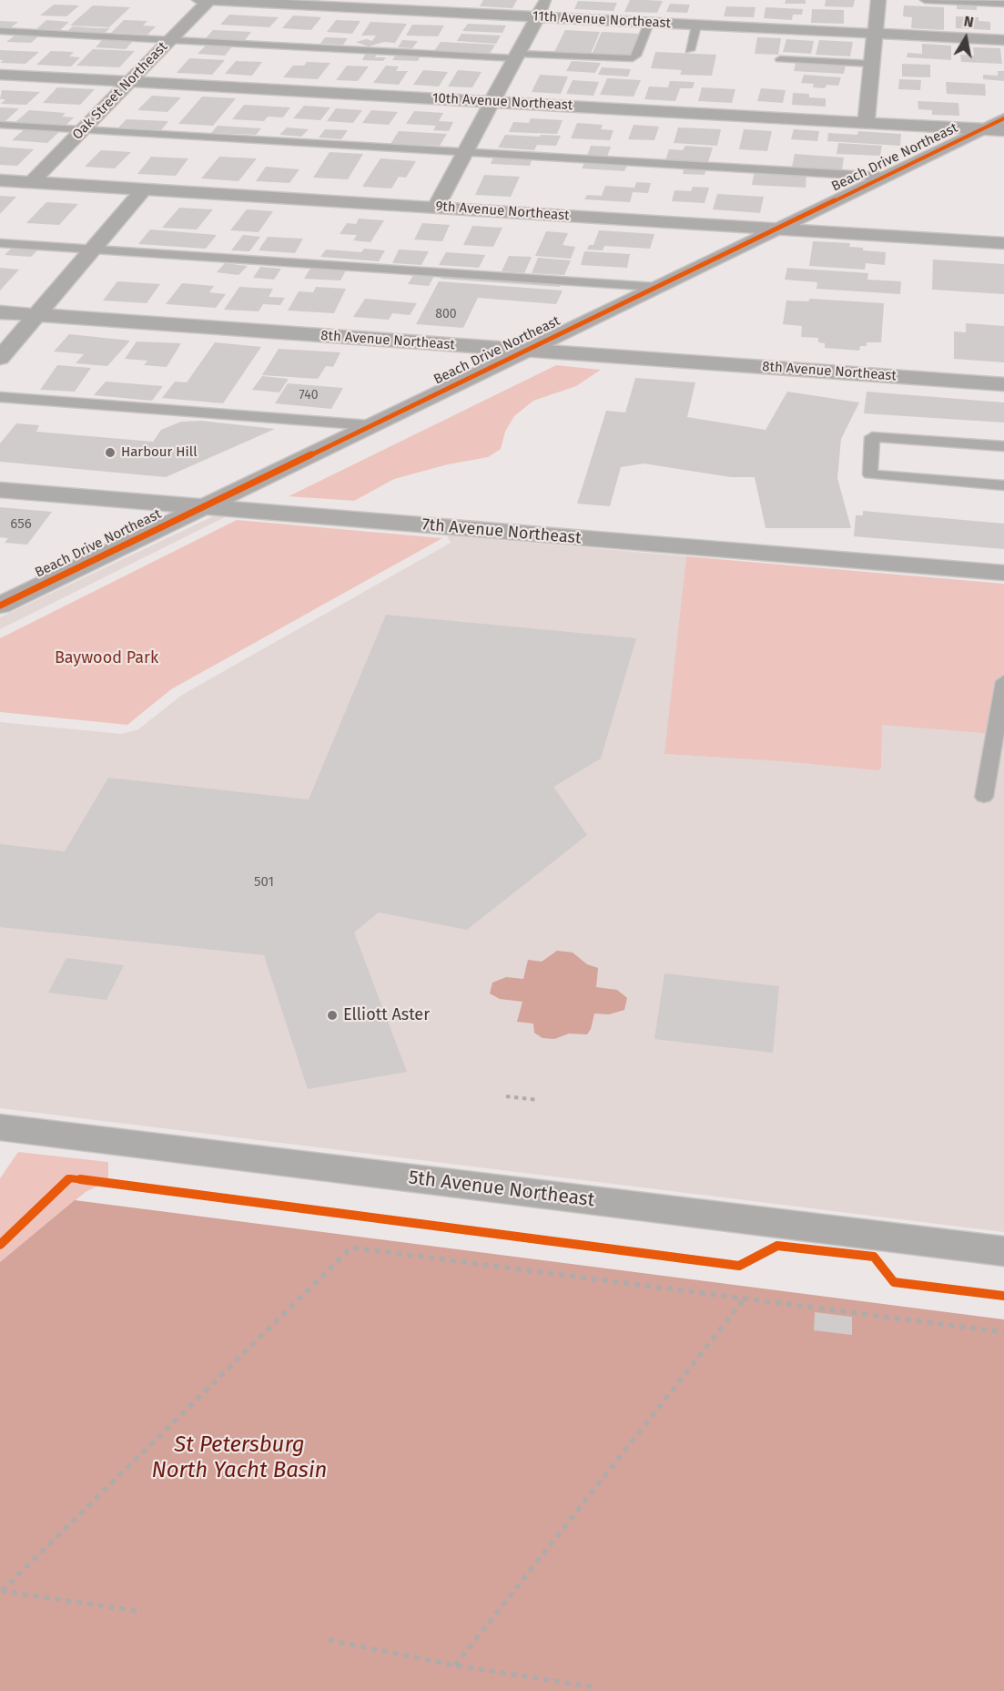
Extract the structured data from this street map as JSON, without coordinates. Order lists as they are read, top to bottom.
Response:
{
  "streets": {
    "street": [
      "11th Avenue Northeast",
      "Oak Street Northeast",
      "10th Avenue Northeast",
      "Beach Drive Northeast",
      "9th Avenue Northeast",
      "8th Avenue Northeast",
      "7th Avenue Northeast",
      "5th Avenue Northeast"
    ]
  },
  "crossings": [
    ["11th Avenue Northeast", "Oak Street Northeast"],
    ["Oak Street Northeast", "10th Avenue Northeast"],
    ["Oak Street Northeast", "9th Avenue Northeast"],
    ["10th Avenue Northeast", "Beach Drive Northeast"],
    ["Beach Drive Northeast", "9th Avenue Northeast"],
    ["Beach Drive Northeast", "8th Avenue Northeast"],
    ["Beach Drive Northeast", "7th Avenue Northeast"]
  ],
  "water": ["St Petersburg North Yacht Basin"],
  "parks": ["Baywood Park"],
  "places": ["Harbour Hill", "Elliott Aster"],
  "house_numbers": [
    "800",
    "740",
    "656",
    "501"
  ],
  "north": "top"
}
